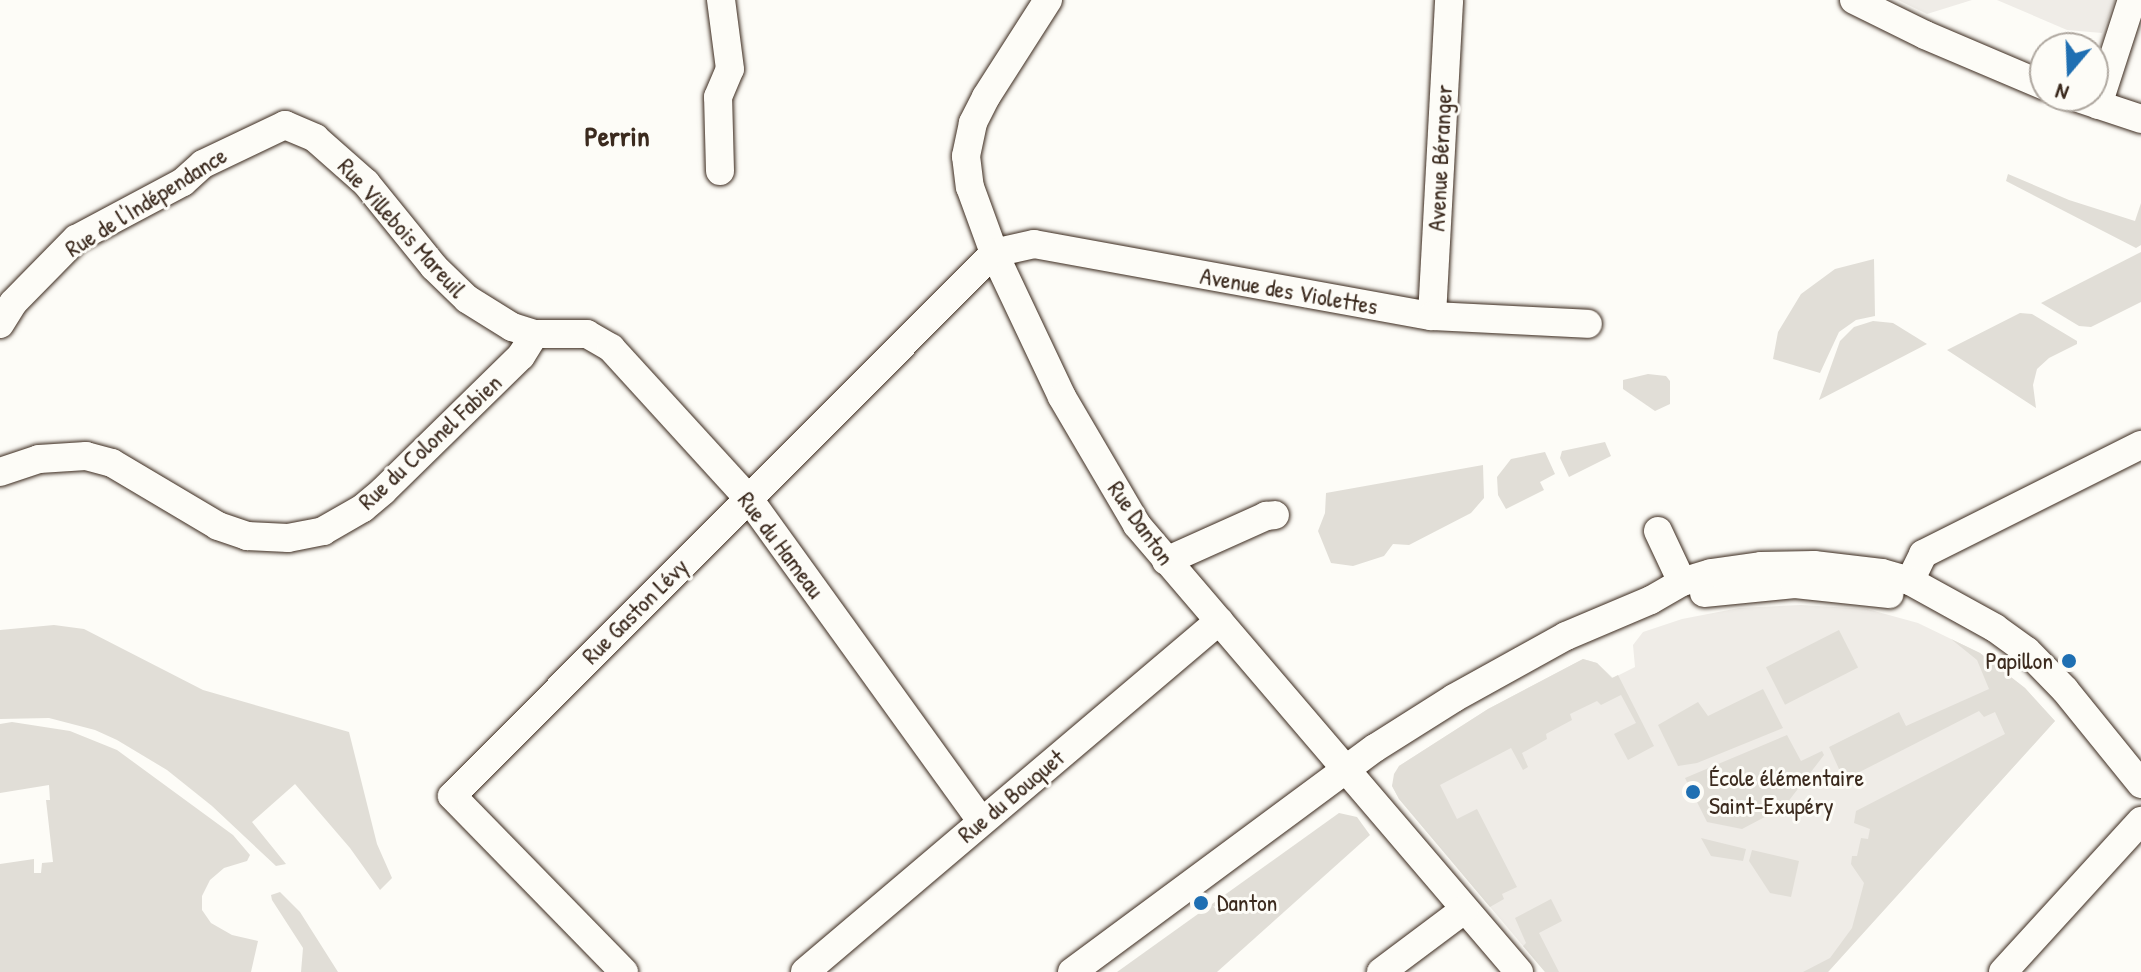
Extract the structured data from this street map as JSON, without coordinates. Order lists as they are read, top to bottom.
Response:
{
  "streets": {
    "street": [
      "Avenue Béranger",
      "Rue de l'Indépendance",
      "Rue Villebois Mareuil",
      "Avenue des Violettes",
      "Rue du Colonel Fabien",
      "Rue Danton",
      "Rue du Hameau",
      "Rue Gaston Lévy",
      "Rue du Bouquet"
    ]
  },
  "crossings": [
    ["Avenue Béranger", "Avenue des Violettes"],
    ["Rue de l'Indépendance", "Rue Villebois Mareuil"],
    ["Rue Villebois Mareuil", "Rue du Colonel Fabien"],
    ["Rue Villebois Mareuil", "Rue du Hameau"],
    ["Avenue des Violettes", "Rue Danton"],
    ["Avenue des Violettes", "Rue Gaston Lévy"],
    ["Rue du Colonel Fabien", "Rue du Hameau"],
    ["Rue Danton", "Rue Gaston Lévy"],
    ["Rue Danton", "Rue du Bouquet"],
    ["Rue du Hameau", "Rue Gaston Lévy"],
    ["Rue du Hameau", "Rue du Bouquet"]
  ],
  "districts": ["Perrin"],
  "places": ["Papillon", "École élémentaire Saint-Exupéry", "Danton"],
  "north": "bottom"
}
